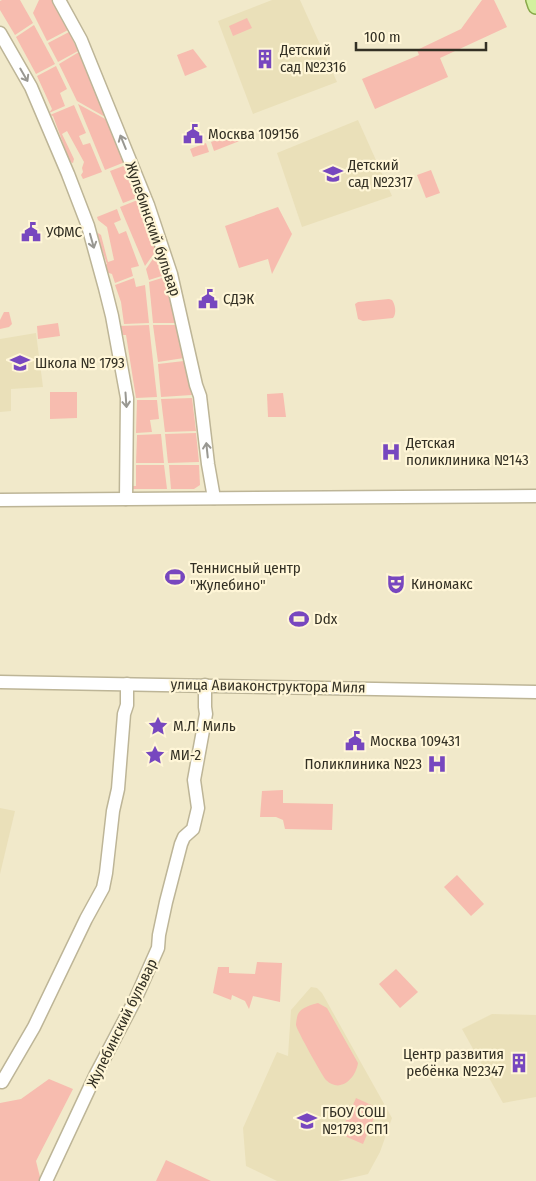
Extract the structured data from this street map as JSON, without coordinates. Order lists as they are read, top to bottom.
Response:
{
  "streets": {
    "street": ["Жулебинский бульвар", "улица Авиаконструктора Миля"]
  },
  "crossings": [
    ["Жулебинский бульвар", "улица Авиаконструктора Миля"]
  ],
  "places": {
    "building": ["Детский сад №2316", "Центр развития ребёнка №2347"],
    "public building": [
      "Москва 109156",
      "УФМС",
      "СДЭК",
      "Москва 109431"
    ],
    "school or university": ["Детский сад №2317", "Школа № 1793", "ГБОУ СОШ №1793 СП1"],
    "hospital": ["Детская поликлиника №143", "Поликлиника №23"],
    "sports": ["Теннисный центр \"Жулебино\"", "Ddx"],
    "theatre": ["Киномакс"],
    "place": ["М.Л. Миль", "МИ-2"]
  },
  "scale_bar": "100 m"
}
